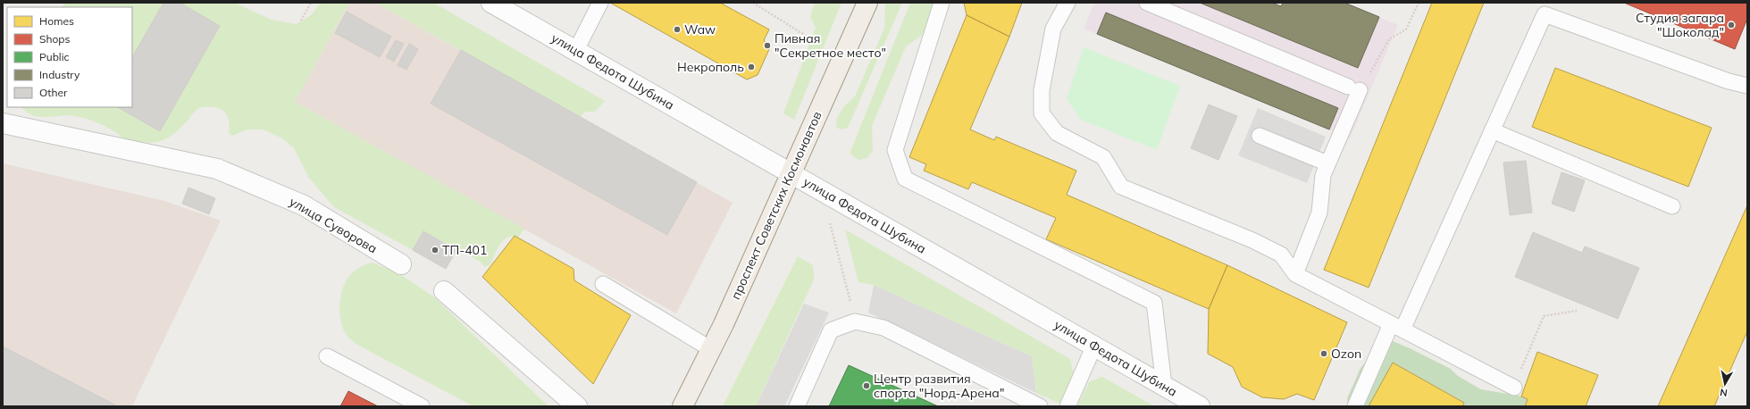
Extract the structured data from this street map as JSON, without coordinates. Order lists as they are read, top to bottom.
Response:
{
  "streets": {
    "main road": ["проспект Советских Космонавтов"],
    "street": ["улица Федота Шубина", "улица Суворова"]
  },
  "crossings": [
    ["улица Федота Шубина", "проспект Советских Космонавтов"]
  ],
  "places": [
    "Студия загара \"Шоколад\"",
    "Waw",
    "Пивная \"Секретное место\"",
    "Некрополь",
    "ТП-401",
    "Ozon",
    "Центр развития спорта \"Норд-Арена\""
  ],
  "legend": [
    "Homes",
    "Shops",
    "Public",
    "Industry",
    "Other"
  ],
  "north": "bottom"
}
